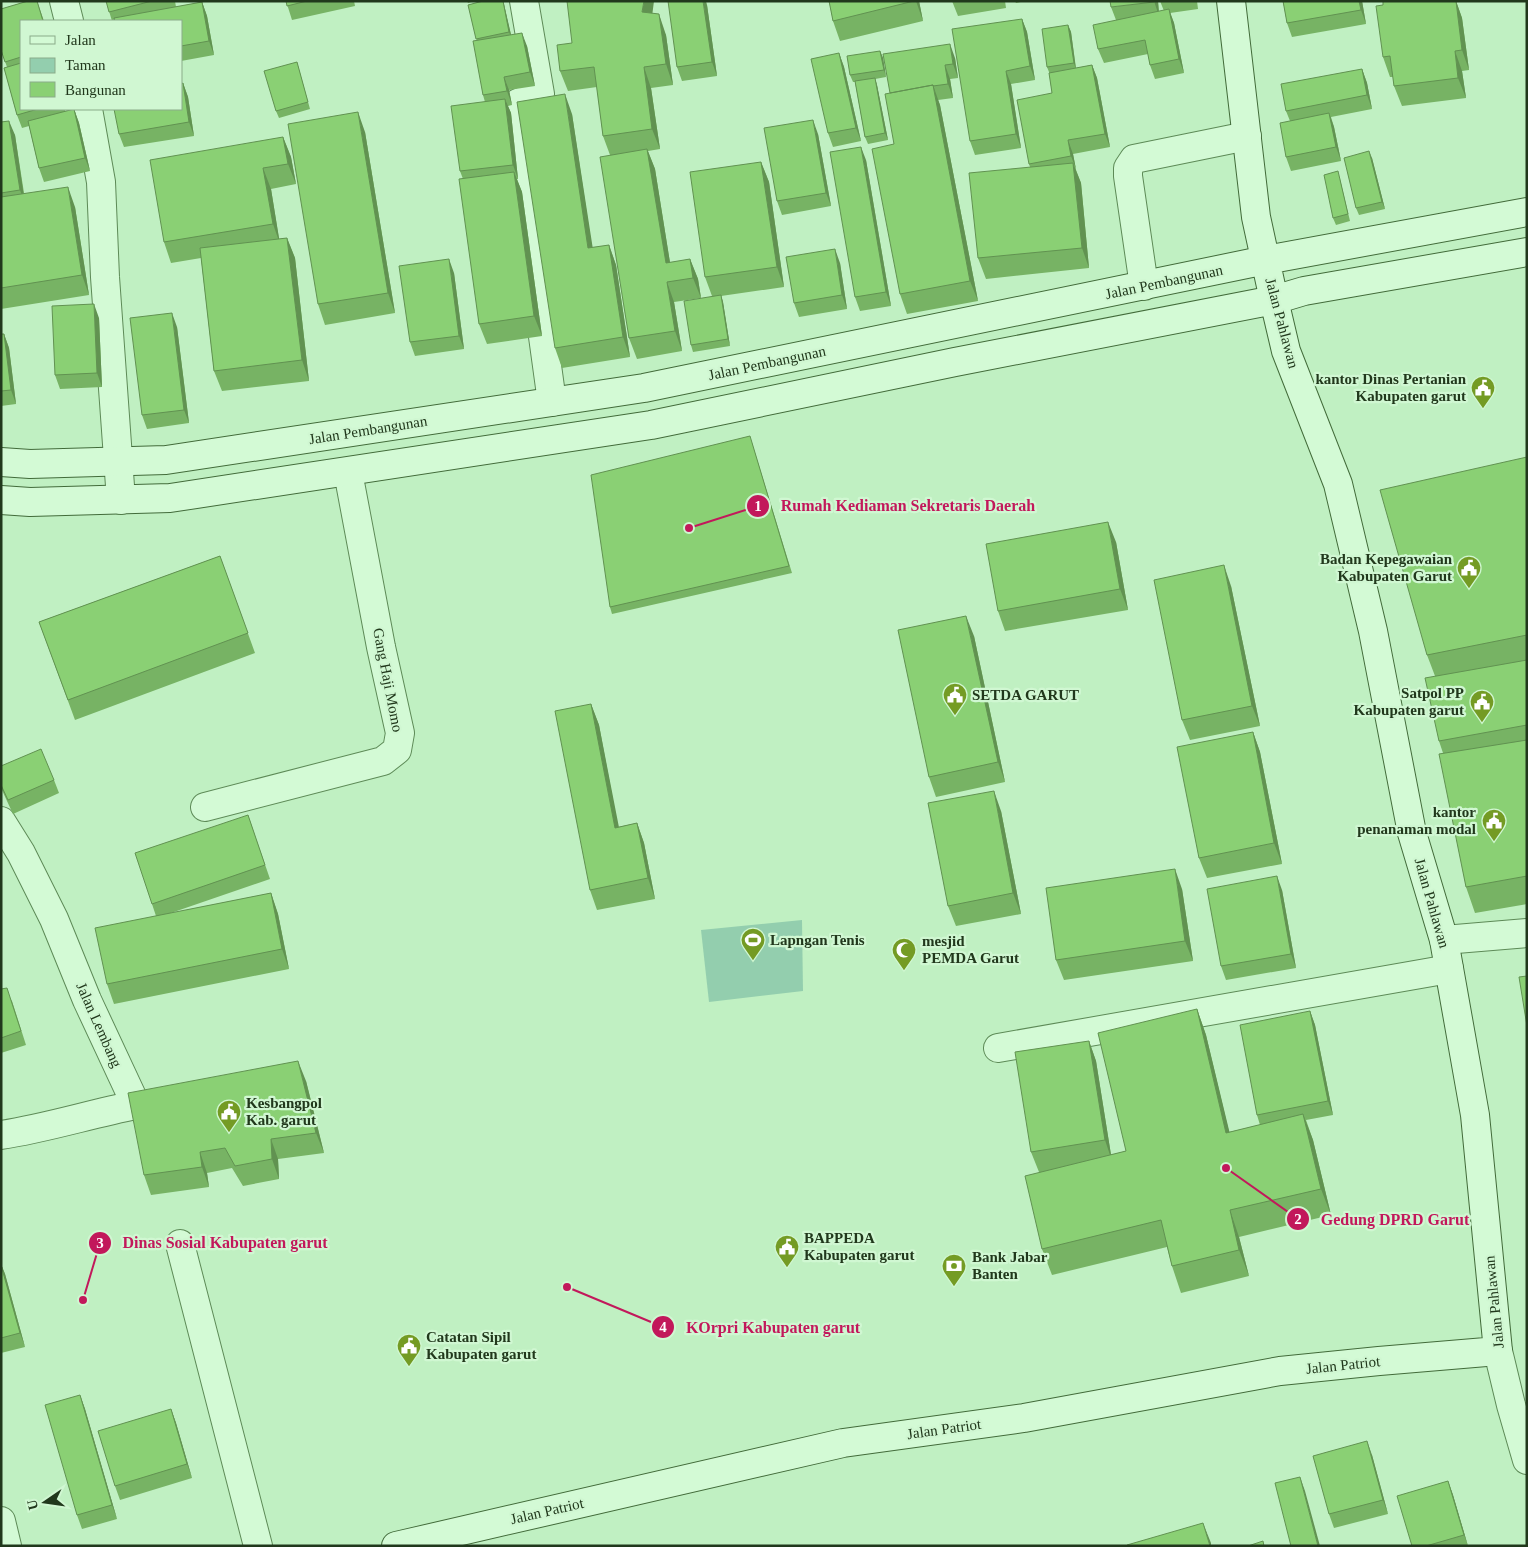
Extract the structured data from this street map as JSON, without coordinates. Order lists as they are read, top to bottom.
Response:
{
  "streets": {
    "main road": [
      "Jalan Pembangunan",
      "Jalan Pahlawan",
      "Gang Haji Momo",
      "Jalan Lembang",
      "Jalan Patriot"
    ]
  },
  "crossings": [
    ["Jalan Pembangunan", "Jalan Pahlawan"],
    ["Jalan Pahlawan", "Jalan Patriot"]
  ],
  "places": {
    "public building": [
      "kantor Dinas Pertanian Kabupaten garut",
      "Badan Kepegawaian Kabupaten Garut",
      "SETDA GARUT",
      "Satpol PP Kabupaten garut",
      "kantor penanaman modal",
      "Kesbangpol Kab. garut",
      "BAPPEDA Kabupaten garut",
      "Catatan Sipil Kabupaten garut"
    ],
    "other": [
      "Rumah Kediaman Sekretaris Daerah",
      "Gedung DPRD Garut",
      "KOrpri Kabupaten garut",
      "Dinas Sosial Kabupaten garut"
    ],
    "sports": ["Lapngan Tenis"],
    "mosque": ["mesjid PEMDA Garut"],
    "bank": ["Bank Jabar Banten"]
  },
  "legend": ["Jalan", "Taman", "Bangunan"],
  "north": "left"
}
